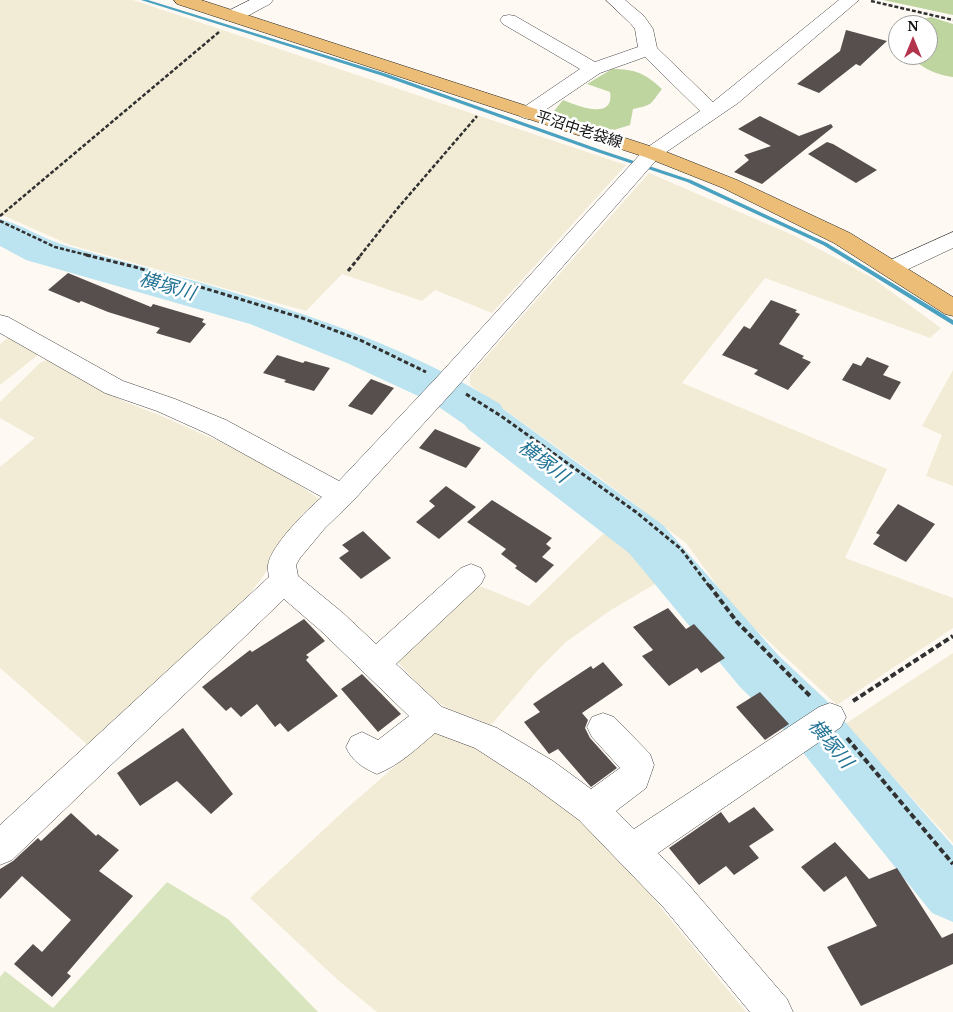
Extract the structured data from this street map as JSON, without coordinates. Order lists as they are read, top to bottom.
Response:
{
  "streets": {
    "main road": ["平沼中老袋線"]
  },
  "water": ["横塚川"],
  "north": "top"
}
